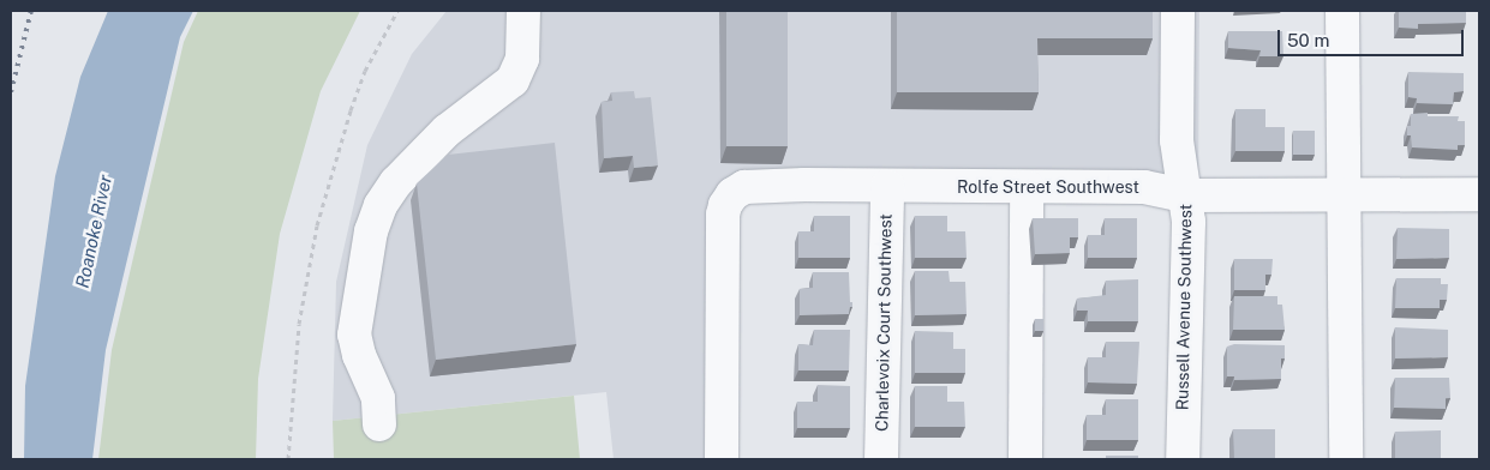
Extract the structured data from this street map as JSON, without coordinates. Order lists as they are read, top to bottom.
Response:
{
  "streets": {
    "street": ["Rolfe Street Southwest", "Russell Avenue Southwest", "Charlevoix Court Southwest"]
  },
  "crossings": [
    ["Rolfe Street Southwest", "Russell Avenue Southwest"],
    ["Rolfe Street Southwest", "Charlevoix Court Southwest"]
  ],
  "water": ["Roanoke River"],
  "scale_bar": "50 m"
}
